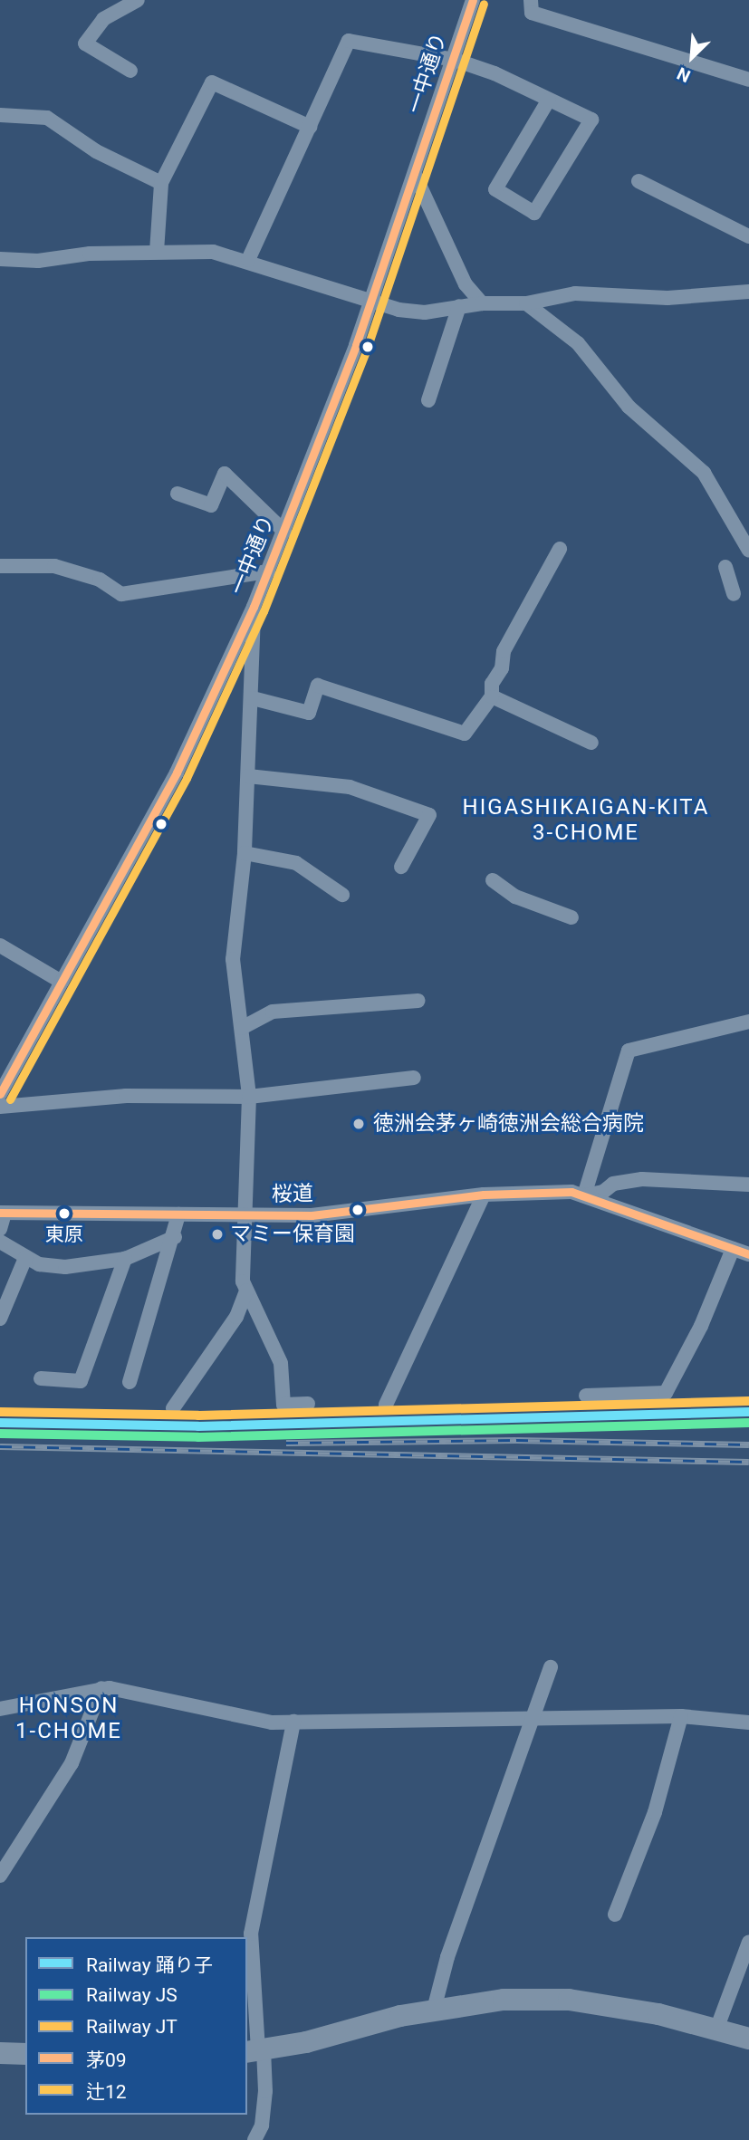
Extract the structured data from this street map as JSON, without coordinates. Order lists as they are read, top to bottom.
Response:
{
  "streets": {
    "street": ["一中通り", "桜道"]
  },
  "districts": ["HIGASHIKAIGAN-KITA 3-CHOME", "HONSON 1-CHOME"],
  "places": ["徳洲会茅ヶ崎徳洲会総合病院", "東原", "マミー保育園"],
  "lines": [
    "transit line 茅09",
    "transit line 辻12",
    "rail line JT",
    "rail line 踊り子",
    "rail line JS"
  ],
  "legend": [
    "Railway 踊り子",
    "Railway JS",
    "Railway JT",
    "茅09",
    "辻12"
  ],
  "north": "bottom left"
}
